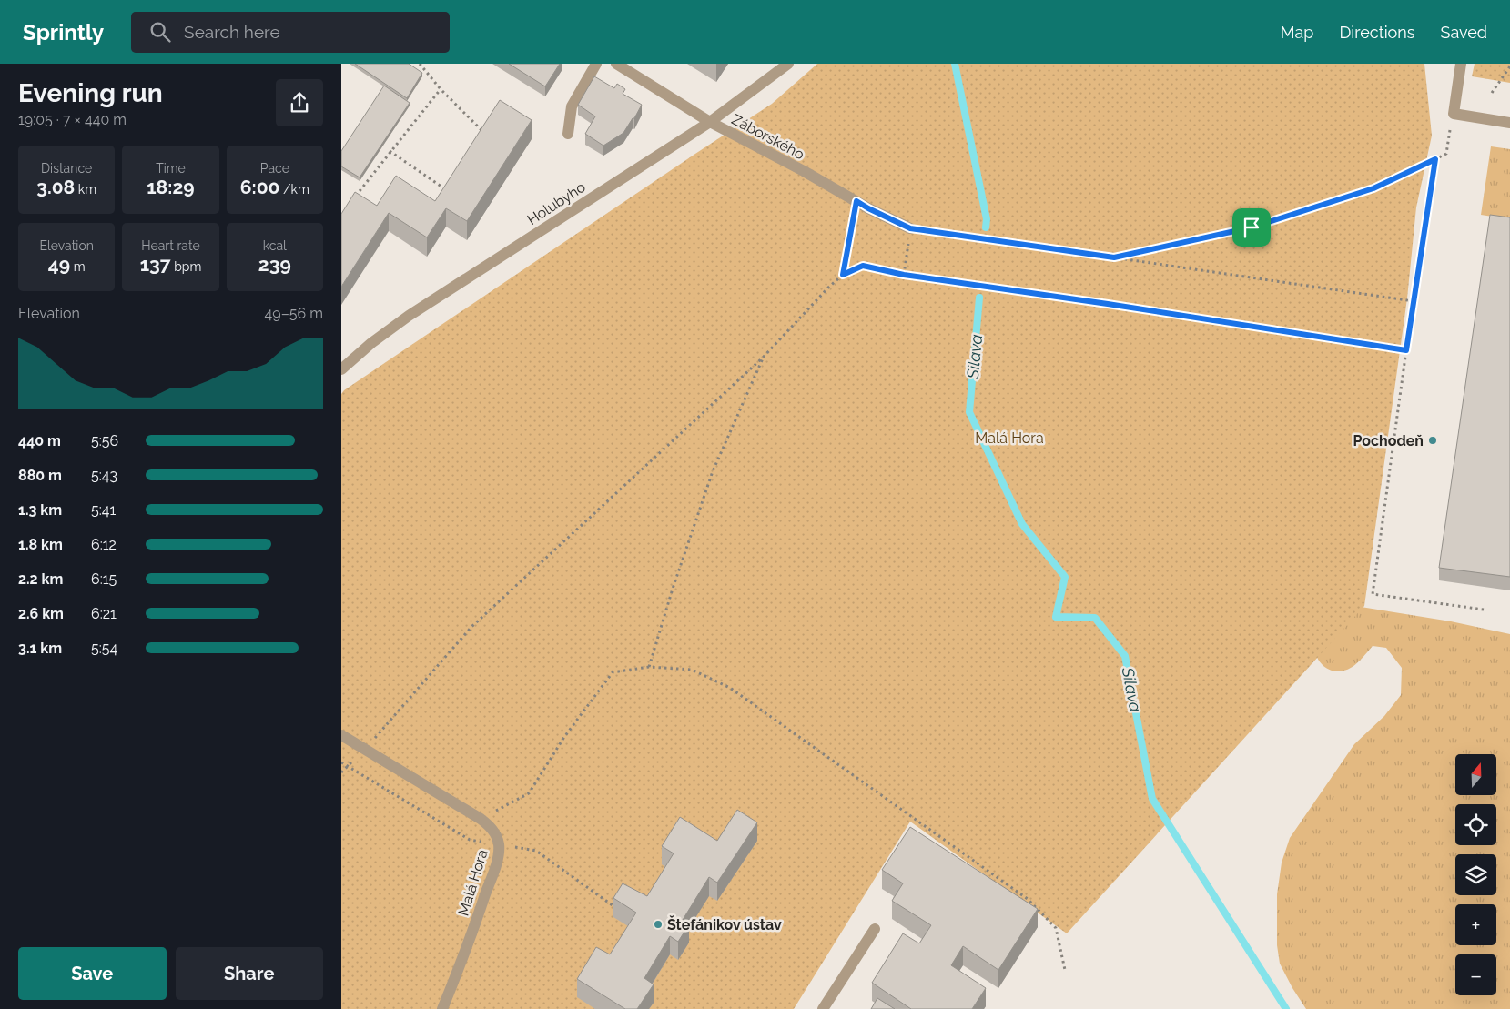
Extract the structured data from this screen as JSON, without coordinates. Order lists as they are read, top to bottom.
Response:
{
  "streets": {
    "street": ["Záborského", "Holubyho", "Malá Hora"]
  },
  "crossings": [
    ["Záborského", "Holubyho"]
  ],
  "water": ["Silava"],
  "parks": ["Malá Hora"],
  "places": ["Pochodeň", "Štefánikov ústav"],
  "north": "top",
  "page": {
    "header": "Sprintly",
    "search": "Search here",
    "nav": ["Map", "Directions", "Saved"],
    "heading": ["Evening run", "19:05 · 7 × 440 m"],
    "stats": [
      ["Distance", "3.08 km"],
      ["Time", "18:29"],
      ["Pace", "6:00 /km"],
      ["Elevation", "49 m"],
      ["Heart rate", "137 bpm"],
      ["kcal", "239"]
    ],
    "chart": ["Elevation", "49–56 m"],
    "list": [
      {
        "name": "440 m",
        "note": "5:56"
      },
      {
        "name": "880 m",
        "note": "5:43"
      },
      {
        "name": "1.3 km",
        "note": "5:41"
      },
      {
        "name": "1.8 km",
        "note": "6:12"
      },
      {
        "name": "2.2 km",
        "note": "6:15"
      },
      {
        "name": "2.6 km",
        "note": "6:21"
      },
      {
        "name": "3.1 km",
        "note": "5:54"
      }
    ],
    "map_buttons": ["+", "−"],
    "buttons": ["Save", "Share"]
  }
}
